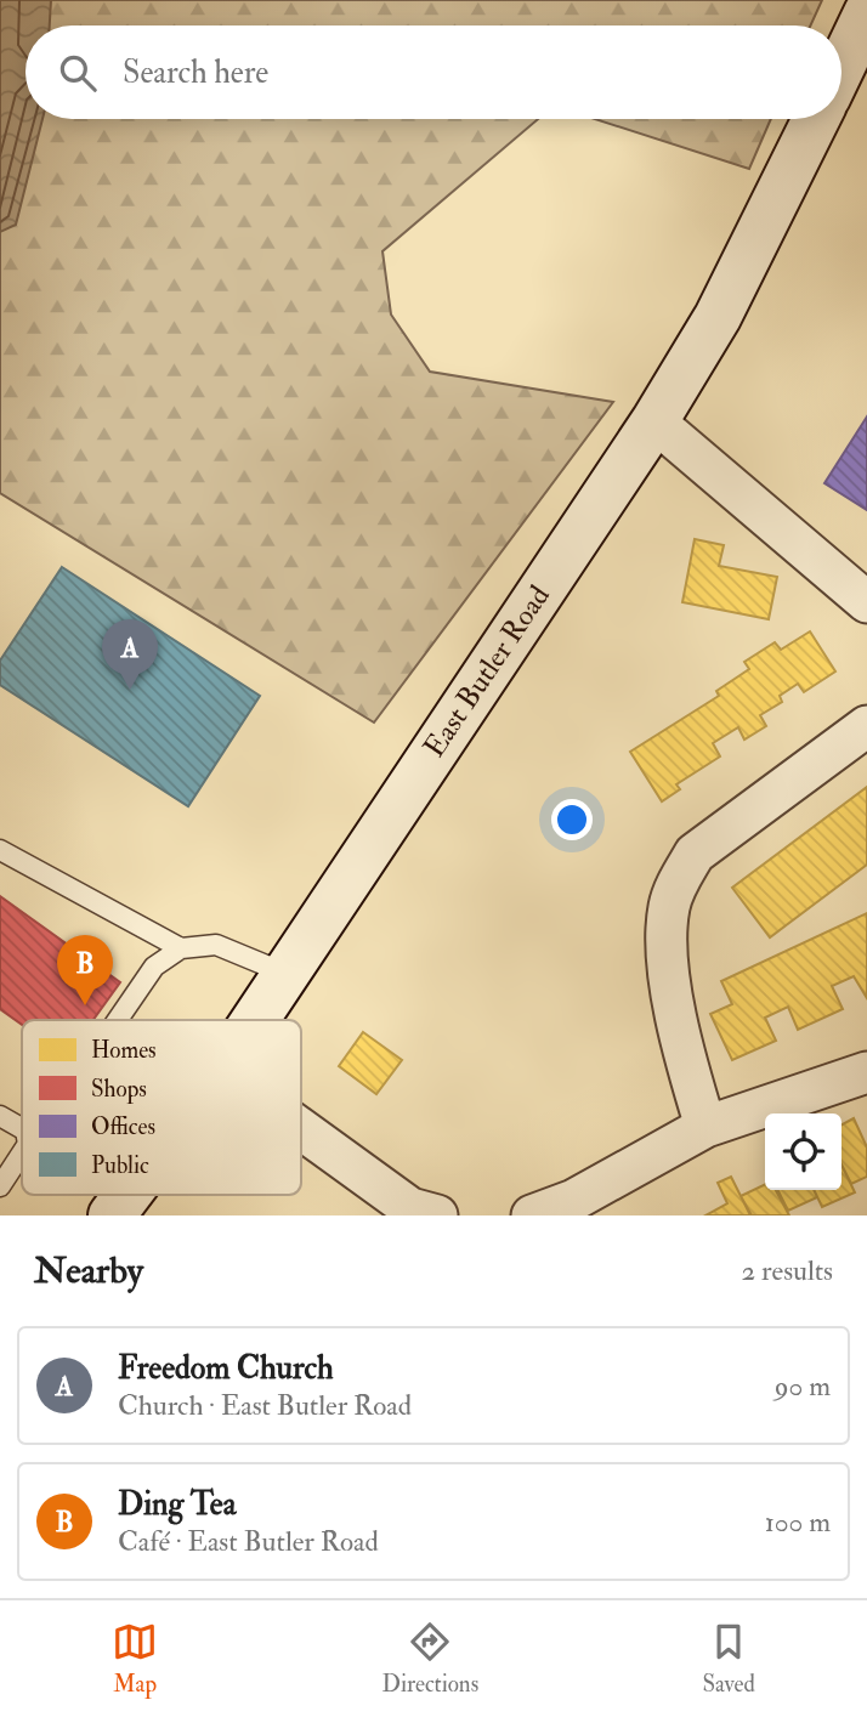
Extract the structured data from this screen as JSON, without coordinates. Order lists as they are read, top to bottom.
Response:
{
  "streets": {
    "main road": ["East Butler Road"]
  },
  "legend": [
    "Homes",
    "Shops",
    "Offices",
    "Public"
  ],
  "page": {
    "search": "Search here",
    "pins": ["A", "B"],
    "heading": ["Nearby", "2 results"],
    "list": [
      {
        "mark": "A",
        "name": "Freedom Church",
        "note": "Church · East Butler Road",
        "value": "90 m"
      },
      {
        "mark": "B",
        "name": "Ding Tea",
        "note": "Café · East Butler Road",
        "value": "100 m"
      }
    ],
    "nav": ["Map", "Directions", "Saved"]
  }
}
